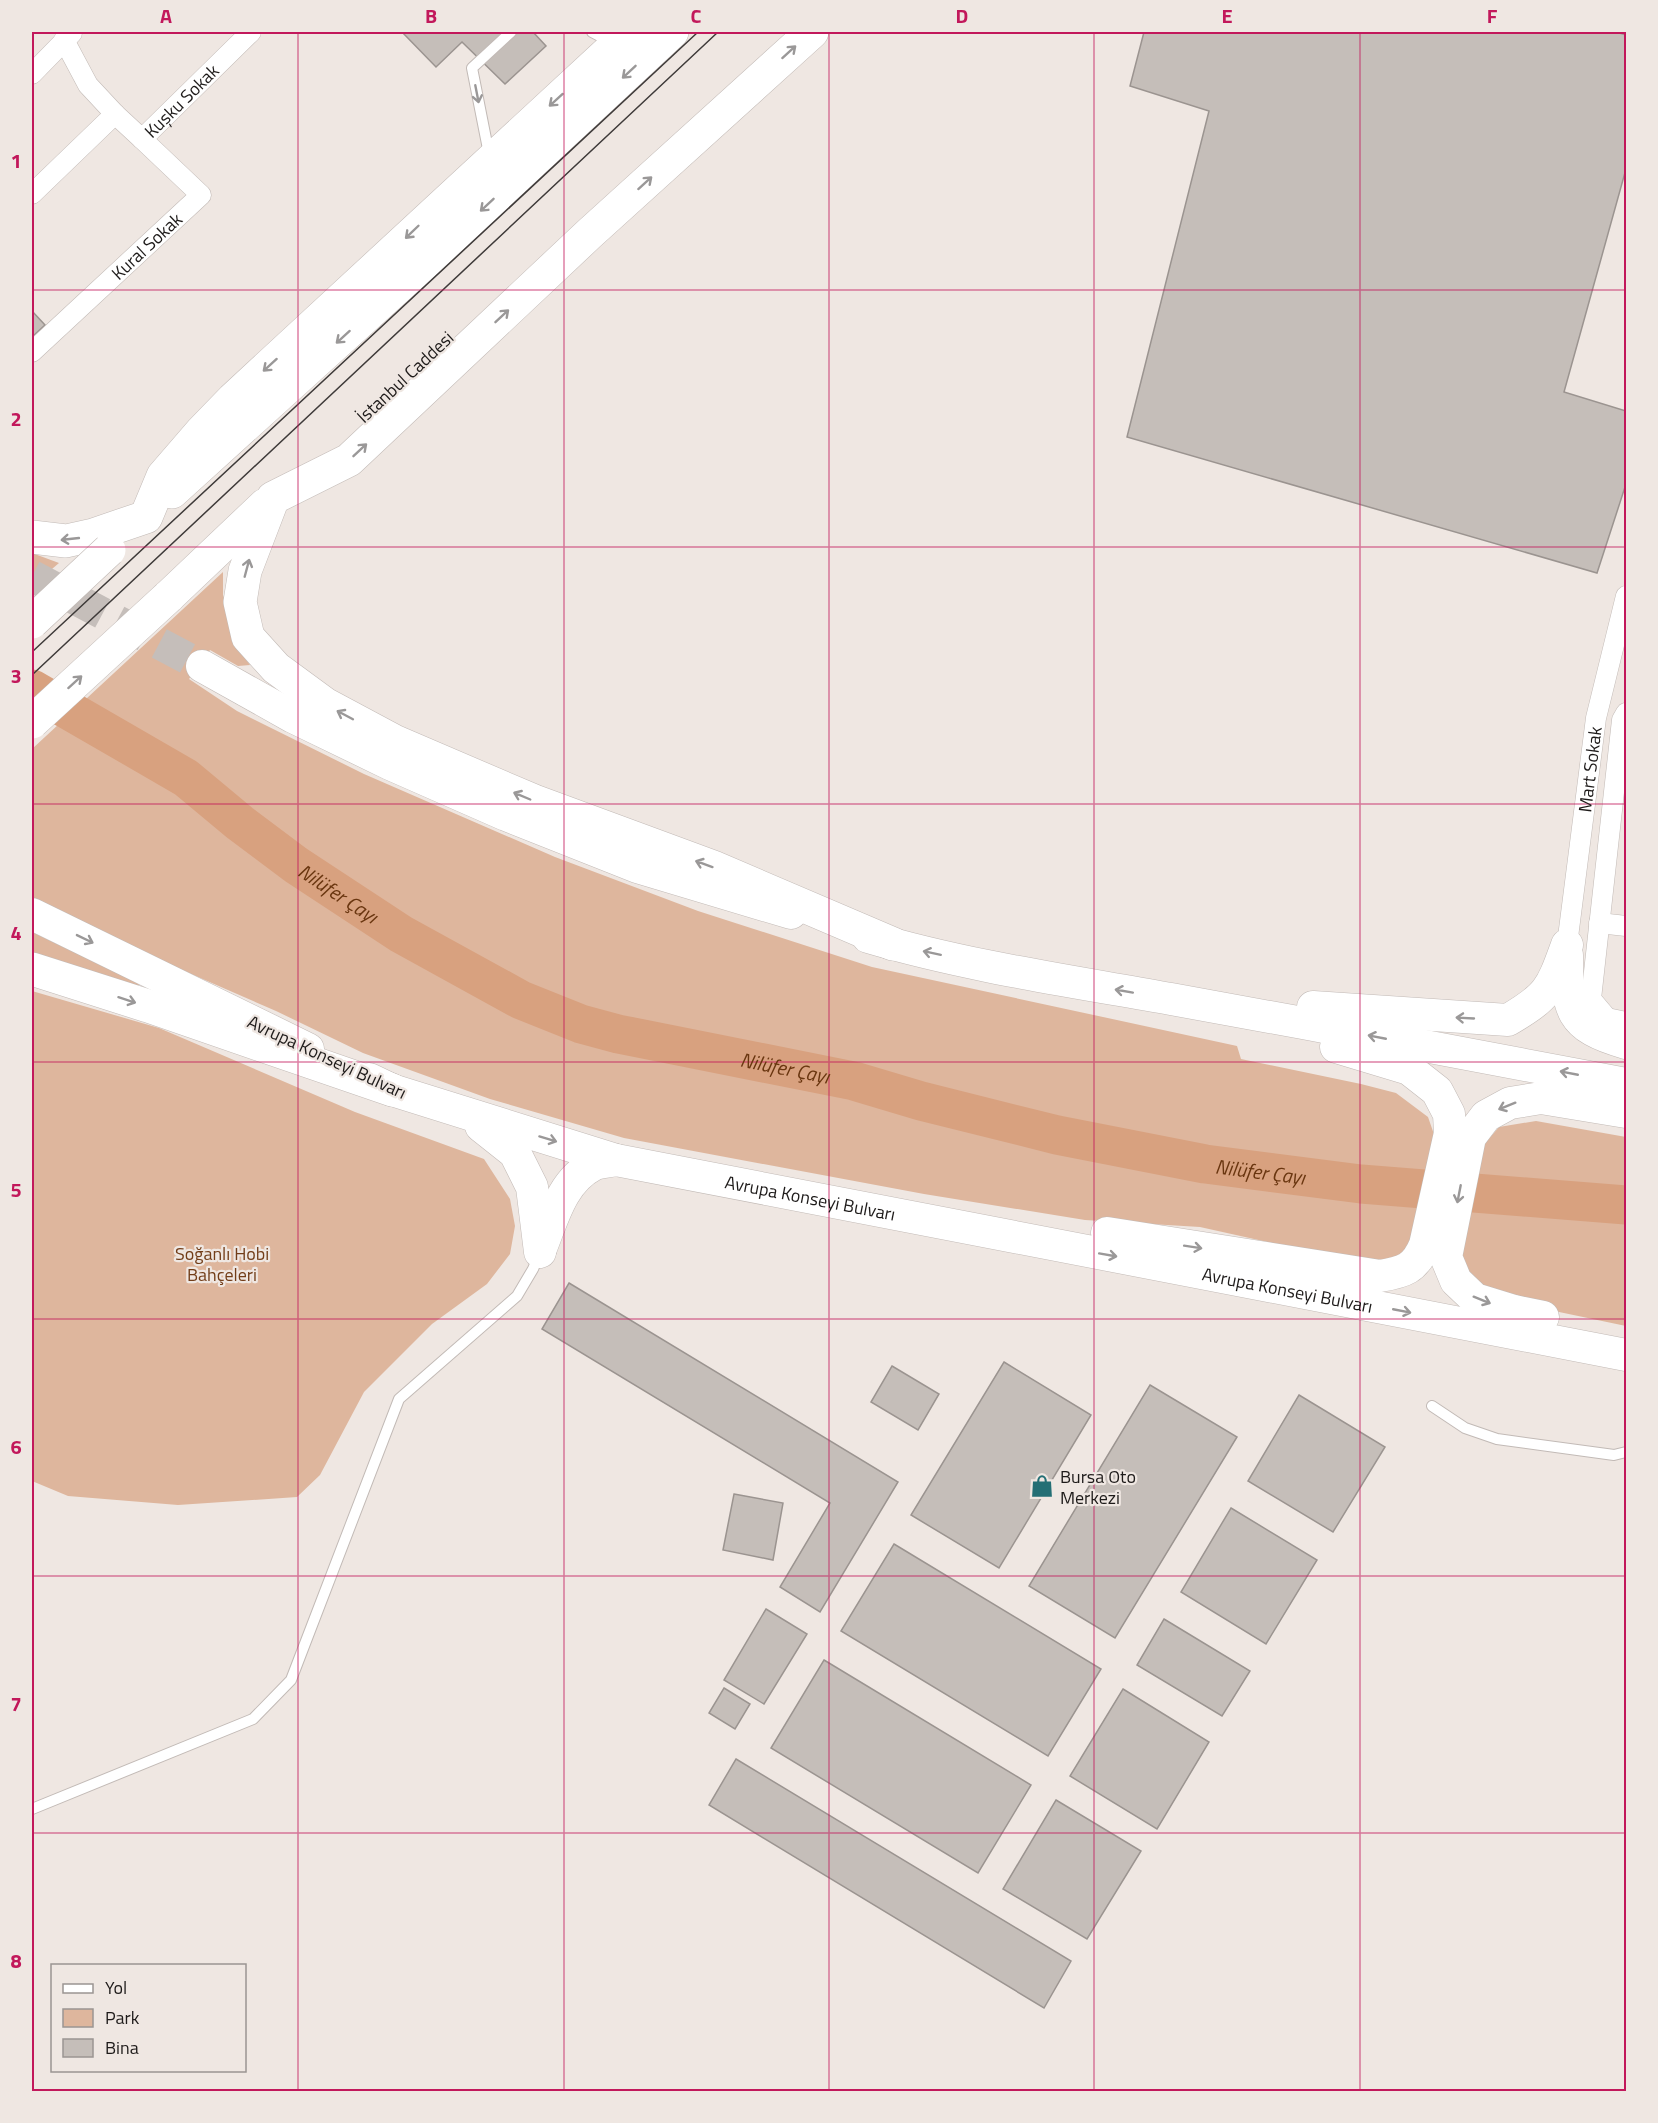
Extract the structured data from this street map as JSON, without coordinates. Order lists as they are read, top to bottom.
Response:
{
  "streets": {
    "highway": ["İstanbul Caddesi"],
    "main road": ["Avrupa Konseyi Bulvarı"],
    "street": ["Kuşku Sokak", "Kural Sokak", "Mart Sokak"]
  },
  "crossings": [
    ["Kuşku Sokak", "Kural Sokak"]
  ],
  "water": ["Nilüfer Çayı"],
  "parks": ["Soğanlı Hobi Bahçeleri"],
  "places": {
    "shop": ["Bursa Oto Merkezi"]
  },
  "legend": ["Yol", "Park", "Bina"],
  "grid": {
    "columns": [
      "A",
      "B",
      "C",
      "D",
      "E",
      "F"
    ],
    "rows": [
      "1",
      "2",
      "3",
      "4",
      "5",
      "6",
      "7",
      "8"
    ]
  }
}
